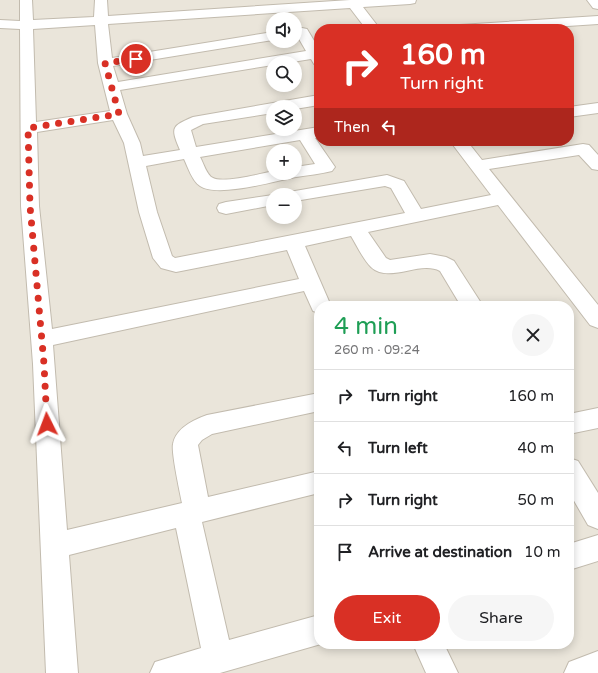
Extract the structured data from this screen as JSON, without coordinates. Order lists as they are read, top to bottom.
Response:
{
  "page": {
    "map_buttons": ["+", "−"],
    "turn": ["160 m", "Turn right"],
    "then": "Then",
    "heading": ["4 min", "260 m · 09:24"],
    "list": [
      {
        "name": "Turn right",
        "value": "160 m"
      },
      {
        "name": "Turn left",
        "value": "40 m"
      },
      {
        "name": "Turn right",
        "value": "50 m"
      },
      {
        "name": "Arrive at destination",
        "value": "10 m"
      }
    ],
    "buttons": ["Exit", "Share"]
  }
}
